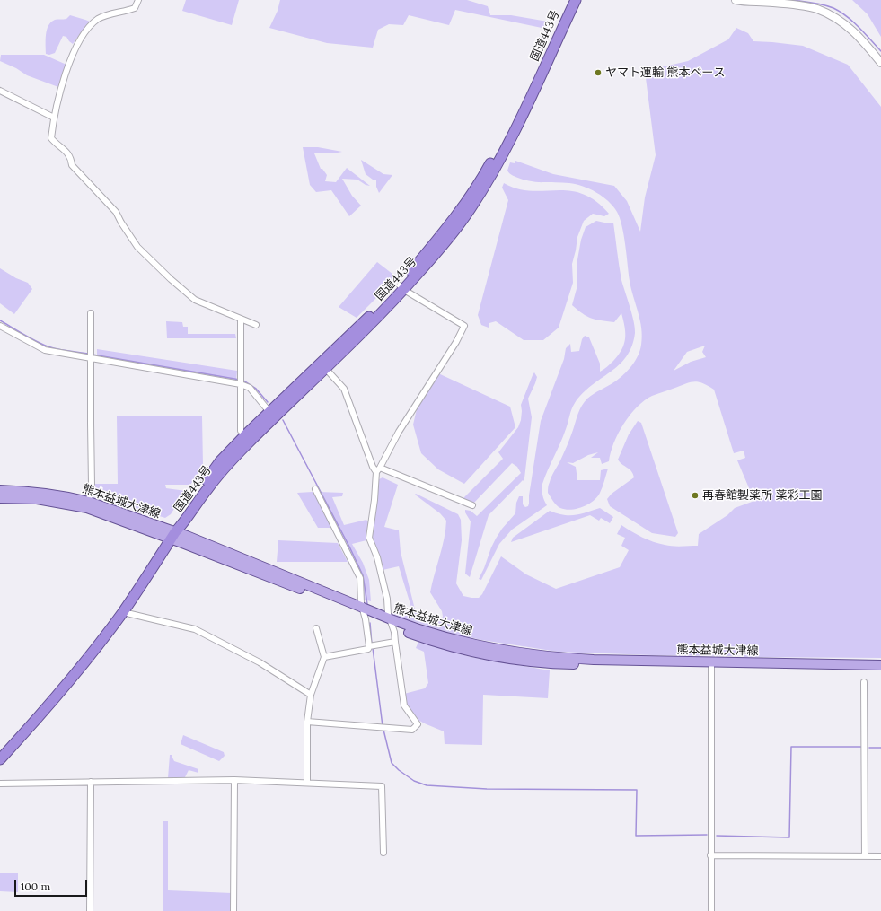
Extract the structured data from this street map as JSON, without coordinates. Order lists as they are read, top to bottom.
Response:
{
  "streets": {
    "highway": ["国道443号"],
    "main road": ["熊本益城大津線"]
  },
  "crossings": [
    ["国道443号", "熊本益城大津線"]
  ],
  "places": ["ヤマト運輸 熊本ベース", "再春館製薬所 薬彩工園"],
  "scale_bar": "100 m"
}
